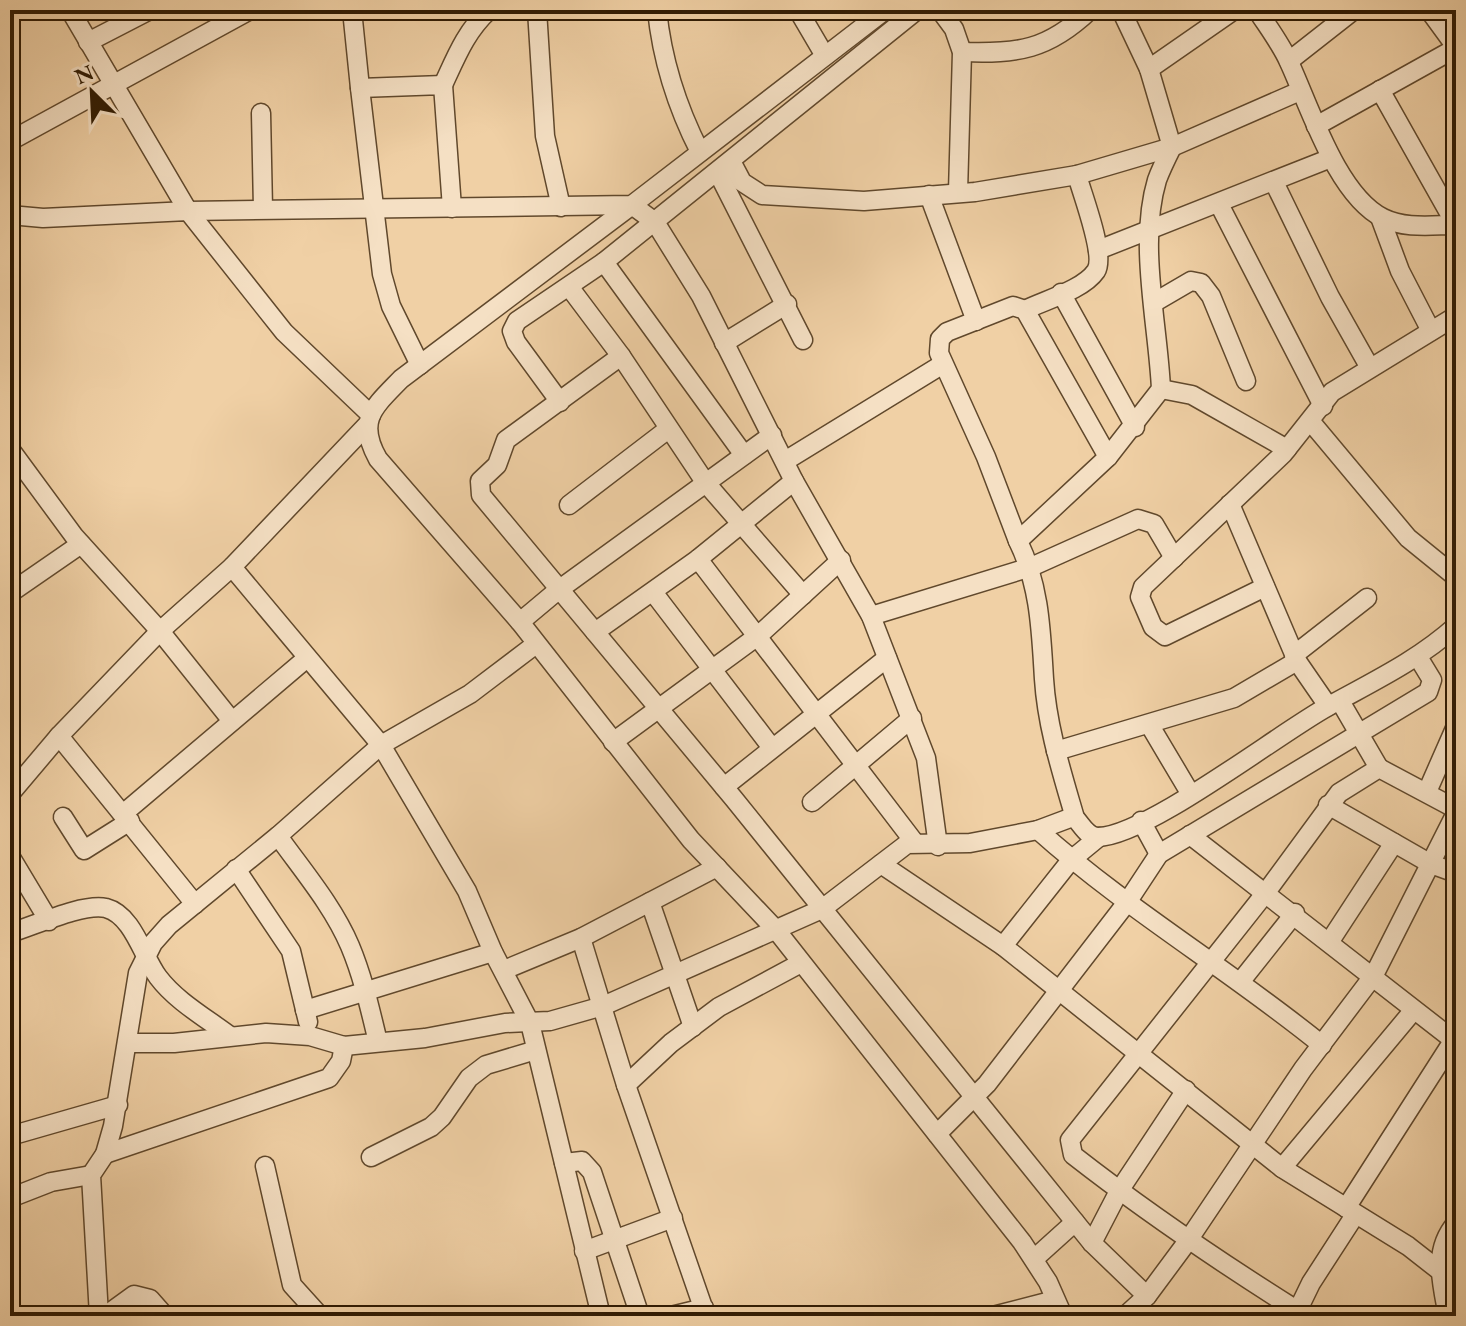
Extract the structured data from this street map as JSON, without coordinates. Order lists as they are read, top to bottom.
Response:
{
  "north": "top left"
}
